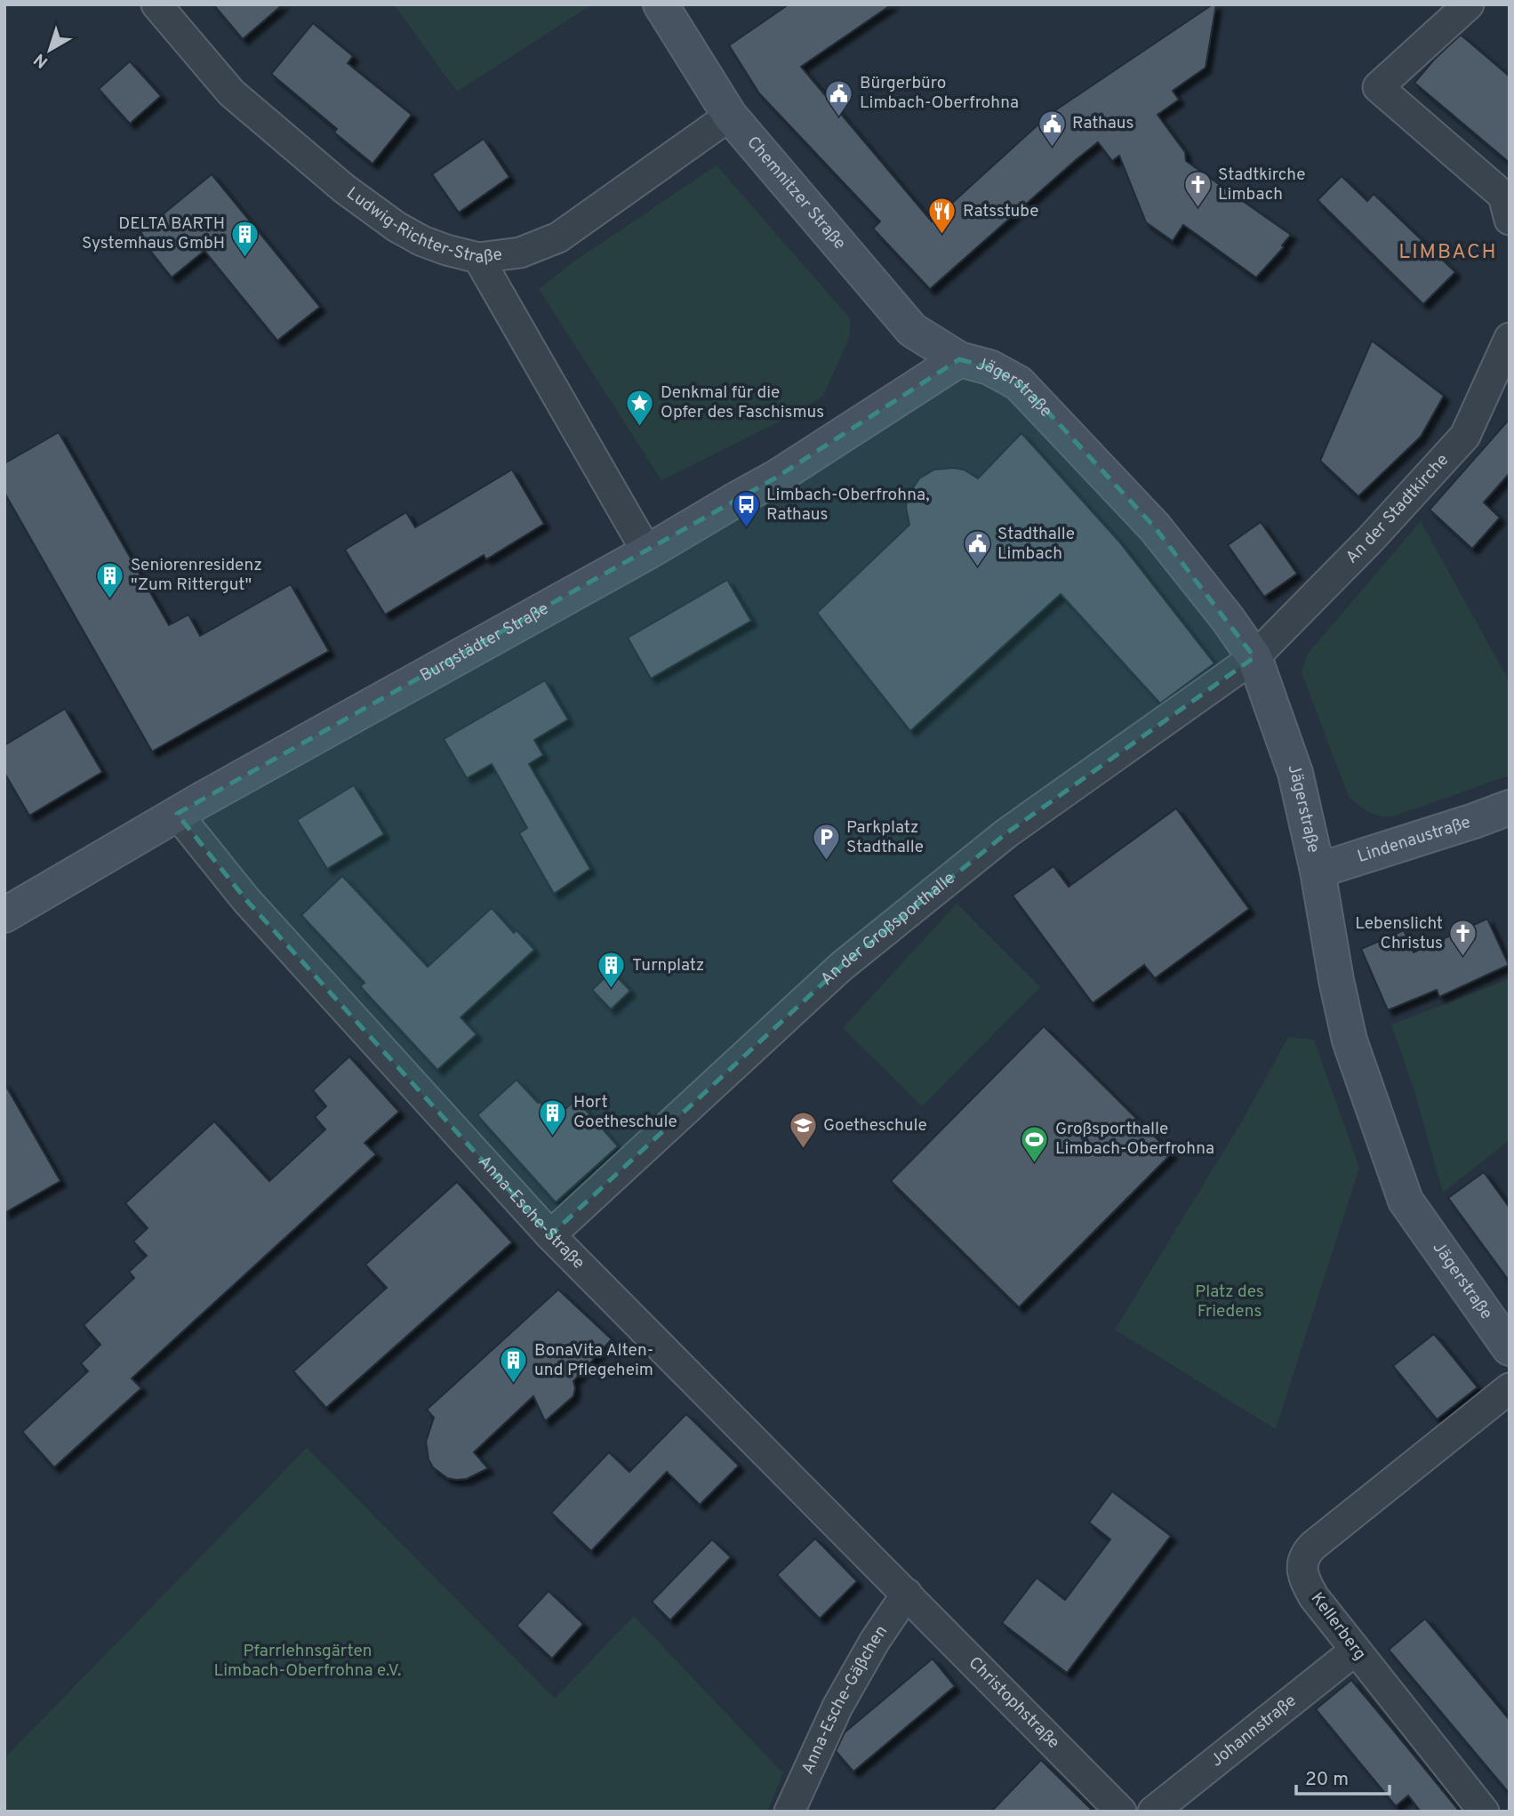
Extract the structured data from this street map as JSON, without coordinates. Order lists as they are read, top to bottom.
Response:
{
  "streets": {
    "main road": [
      "Chemnitzer Straße",
      "Jägerstraße",
      "Burgstädter Straße",
      "Lindenaustraße"
    ],
    "street": [
      "Ludwig-Richter-Straße",
      "An der Stadtkirche",
      "An der Großsporthalle",
      "Anna-Esche-Straße",
      "Kellerberg",
      "Anna-Esche-Gäßchen",
      "Christophstraße",
      "Johannstraße"
    ]
  },
  "crossings": [
    ["Chemnitzer Straße", "Ludwig-Richter-Straße"],
    ["Chemnitzer Straße", "Jägerstraße"],
    ["Chemnitzer Straße", "Burgstädter Straße"],
    ["Jägerstraße", "An der Stadtkirche"],
    ["Jägerstraße", "Burgstädter Straße"],
    ["Jägerstraße", "Lindenaustraße"],
    ["Jägerstraße", "An der Großsporthalle"],
    ["An der Stadtkirche", "An der Großsporthalle"],
    ["Burgstädter Straße", "Anna-Esche-Straße"],
    ["An der Großsporthalle", "Anna-Esche-Straße"],
    ["Anna-Esche-Straße", "Anna-Esche-Gäßchen"],
    ["Anna-Esche-Straße", "Christophstraße"],
    ["Kellerberg", "Johannstraße"],
    ["Anna-Esche-Gäßchen", "Christophstraße"]
  ],
  "districts": ["LIMBACH"],
  "parks": ["Platz des Friedens", "Pfarrlehnsgärten Limbach-Oberfrohna e.V."],
  "places": {
    "public building": ["Bürgerbüro Limbach-Oberfrohna", "Rathaus", "Stadthalle Limbach"],
    "church": ["Stadtkirche Limbach", "Lebenslicht Christus"],
    "restaurant": ["Ratsstube"],
    "building": [
      "DELTA BARTH Systemhaus GmbH",
      "Seniorenresidenz \"Zum Rittergut\"",
      "Turnplatz",
      "Hort Goetheschule",
      "BonaVita Alten- und Pflegeheim"
    ],
    "place": ["Denkmal für die Opfer des Faschismus"],
    "bus stop": ["Limbach-Oberfrohna, Rathaus"],
    "parking": ["Parkplatz Stadthalle"],
    "school or university": ["Goetheschule"],
    "sports": ["Großsporthalle Limbach-Oberfrohna"]
  },
  "scale_bar": "20 m",
  "north": "bottom left"
}
